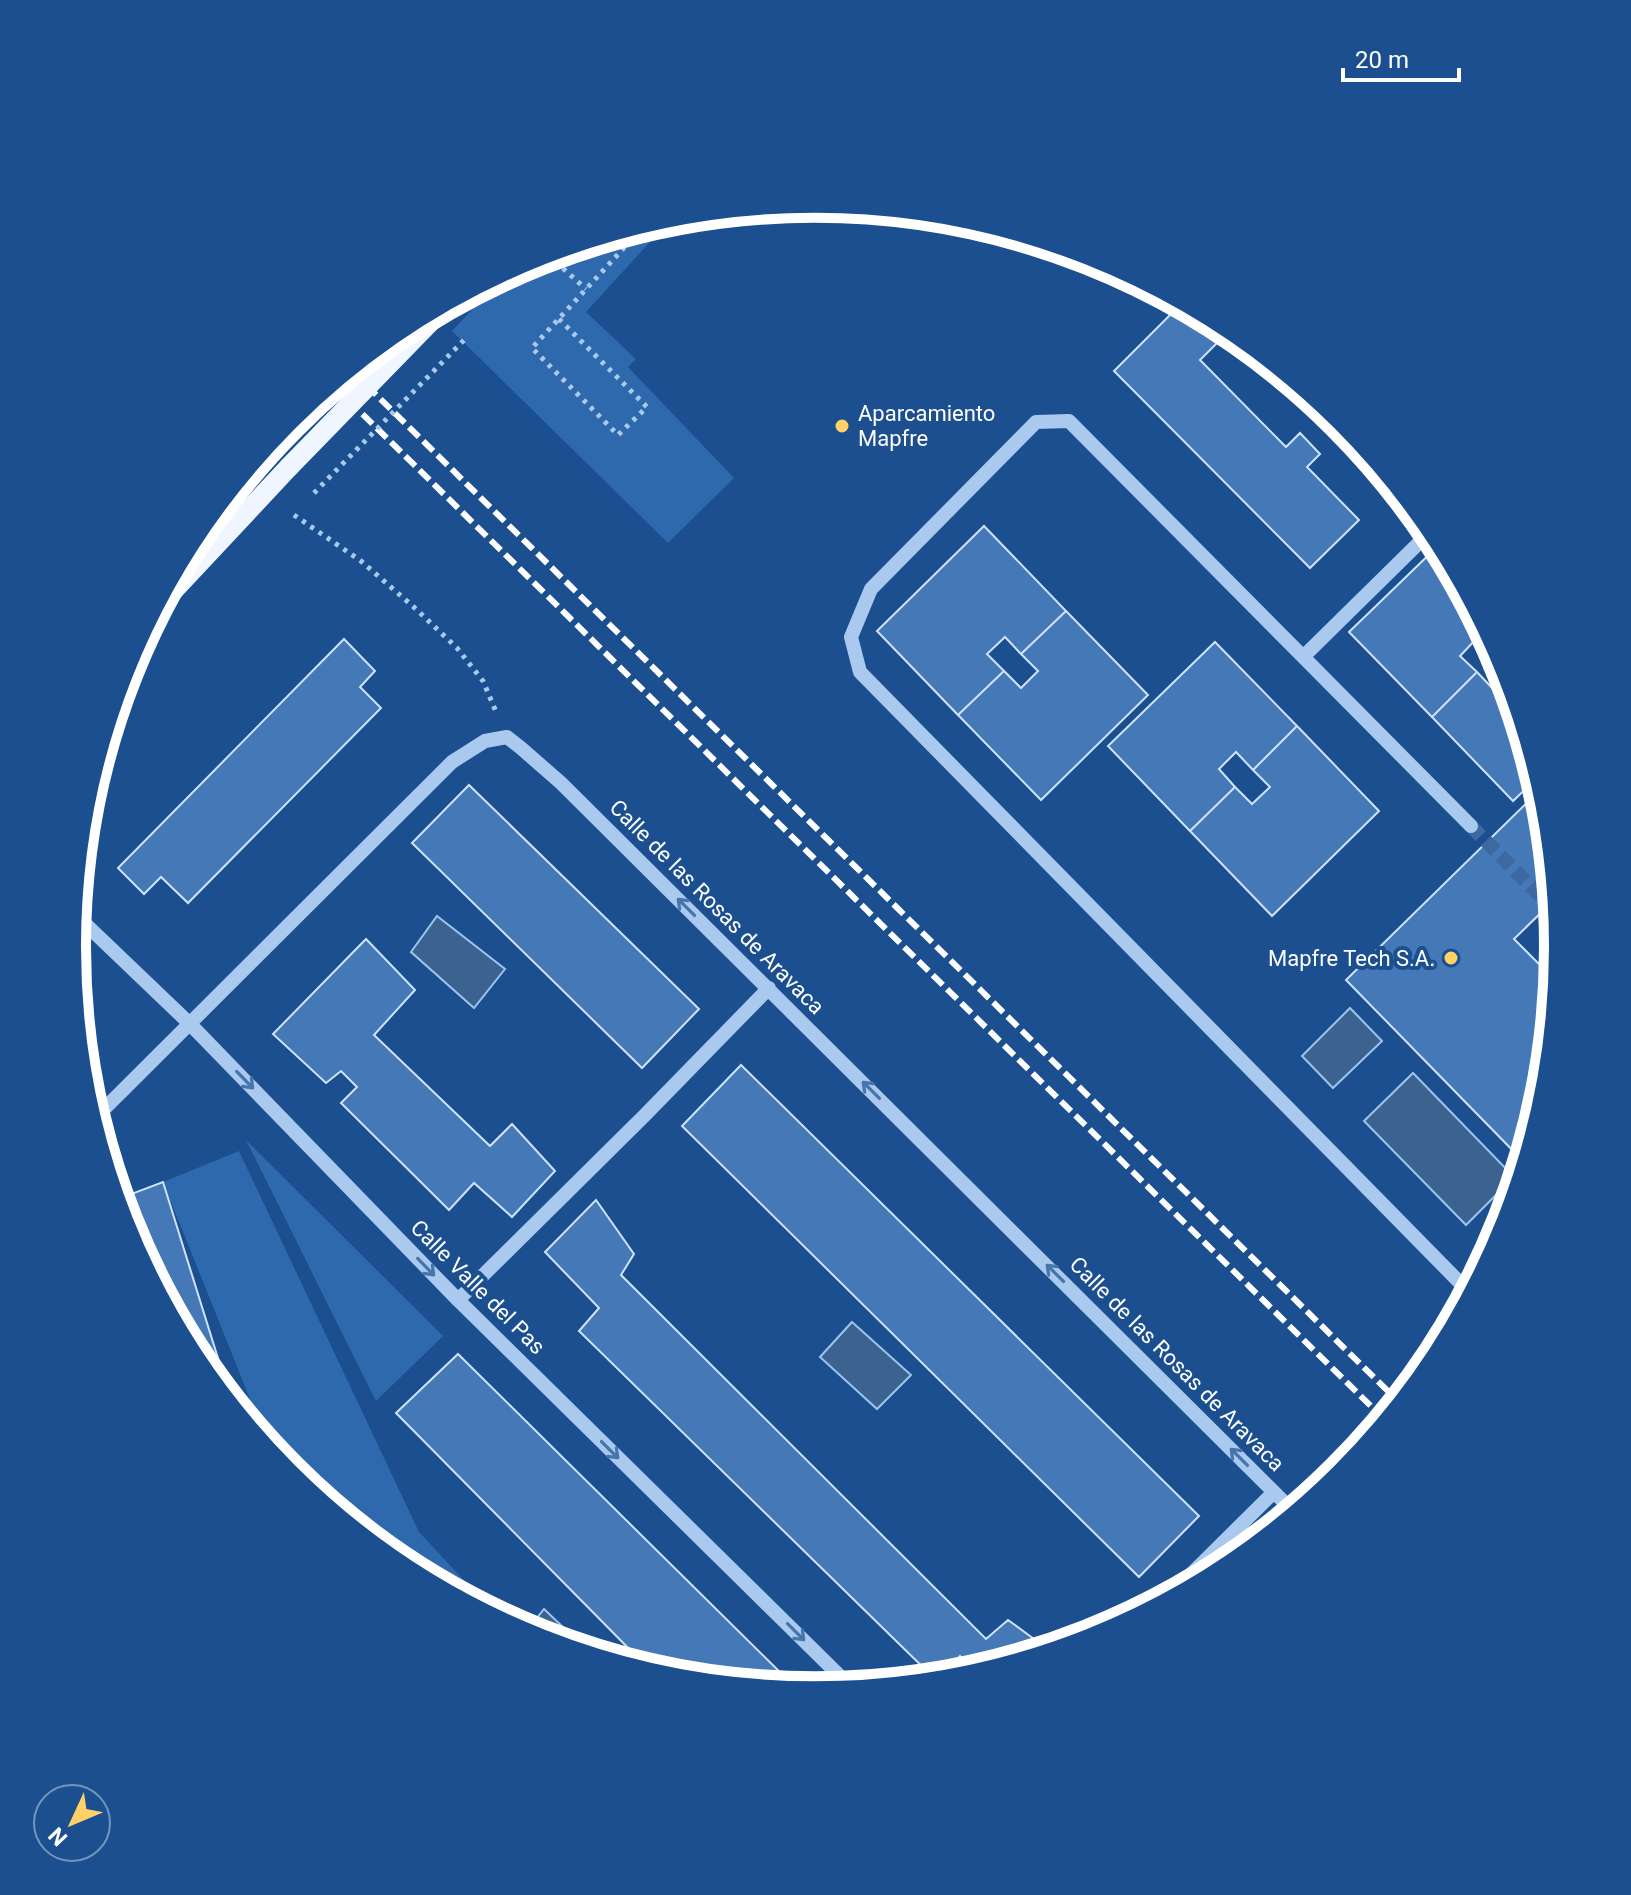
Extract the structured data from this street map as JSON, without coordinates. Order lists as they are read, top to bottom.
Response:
{
  "streets": {
    "street": ["Calle de las Rosas de Aravaca", "Calle Valle del Pas"]
  },
  "one_way": ["Calle de las Rosas de Aravaca", "Calle Valle del Pas"],
  "places": ["Aparcamiento Mapfre", "Mapfre Tech S.A."],
  "scale_bar": "20 m",
  "north": "bottom left"
}
